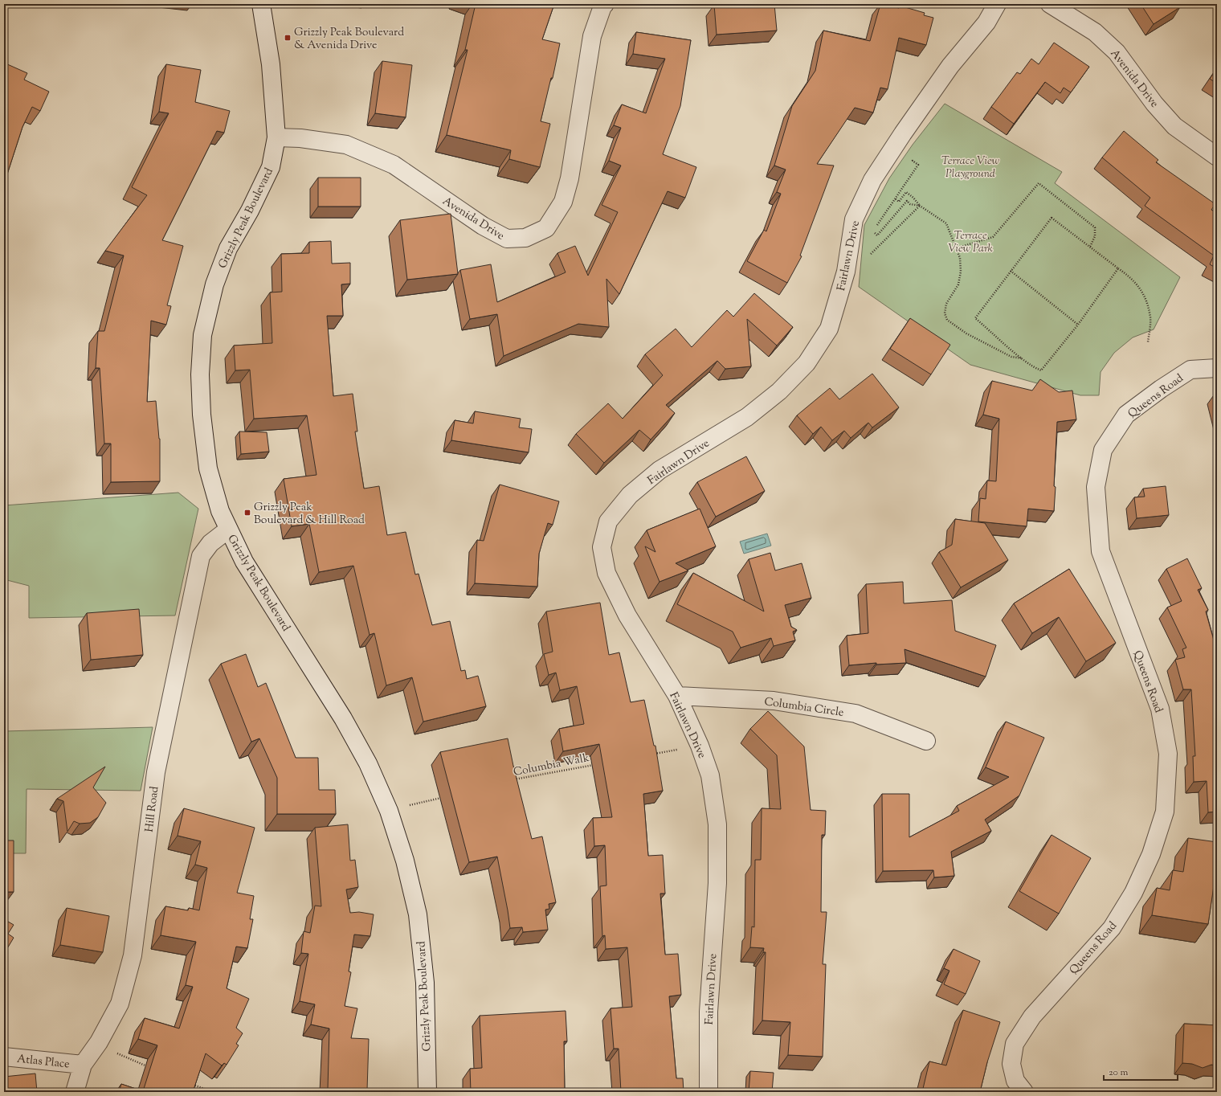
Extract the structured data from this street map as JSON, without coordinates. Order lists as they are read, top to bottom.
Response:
{
  "streets": {
    "street": [
      "Avenida Drive",
      "Grizzly Peak Boulevard",
      "Fairlawn Drive",
      "Queens Road",
      "Columbia Circle",
      "Hill Road",
      "Atlas Place"
    ],
    "path": ["Columbia Walk"]
  },
  "crossings": [
    ["Avenida Drive", "Grizzly Peak Boulevard"],
    ["Grizzly Peak Boulevard", "Hill Road"],
    ["Fairlawn Drive", "Columbia Circle"],
    ["Hill Road", "Atlas Place"]
  ],
  "parks": ["Terrace View Playground", "Terrace View Park"],
  "places": {
    "transit": ["Grizzly Peak Boulevard & Avenida Drive", "Grizzly Peak Boulevard & Hill Road"]
  },
  "scale_bar": "20 m"
}
